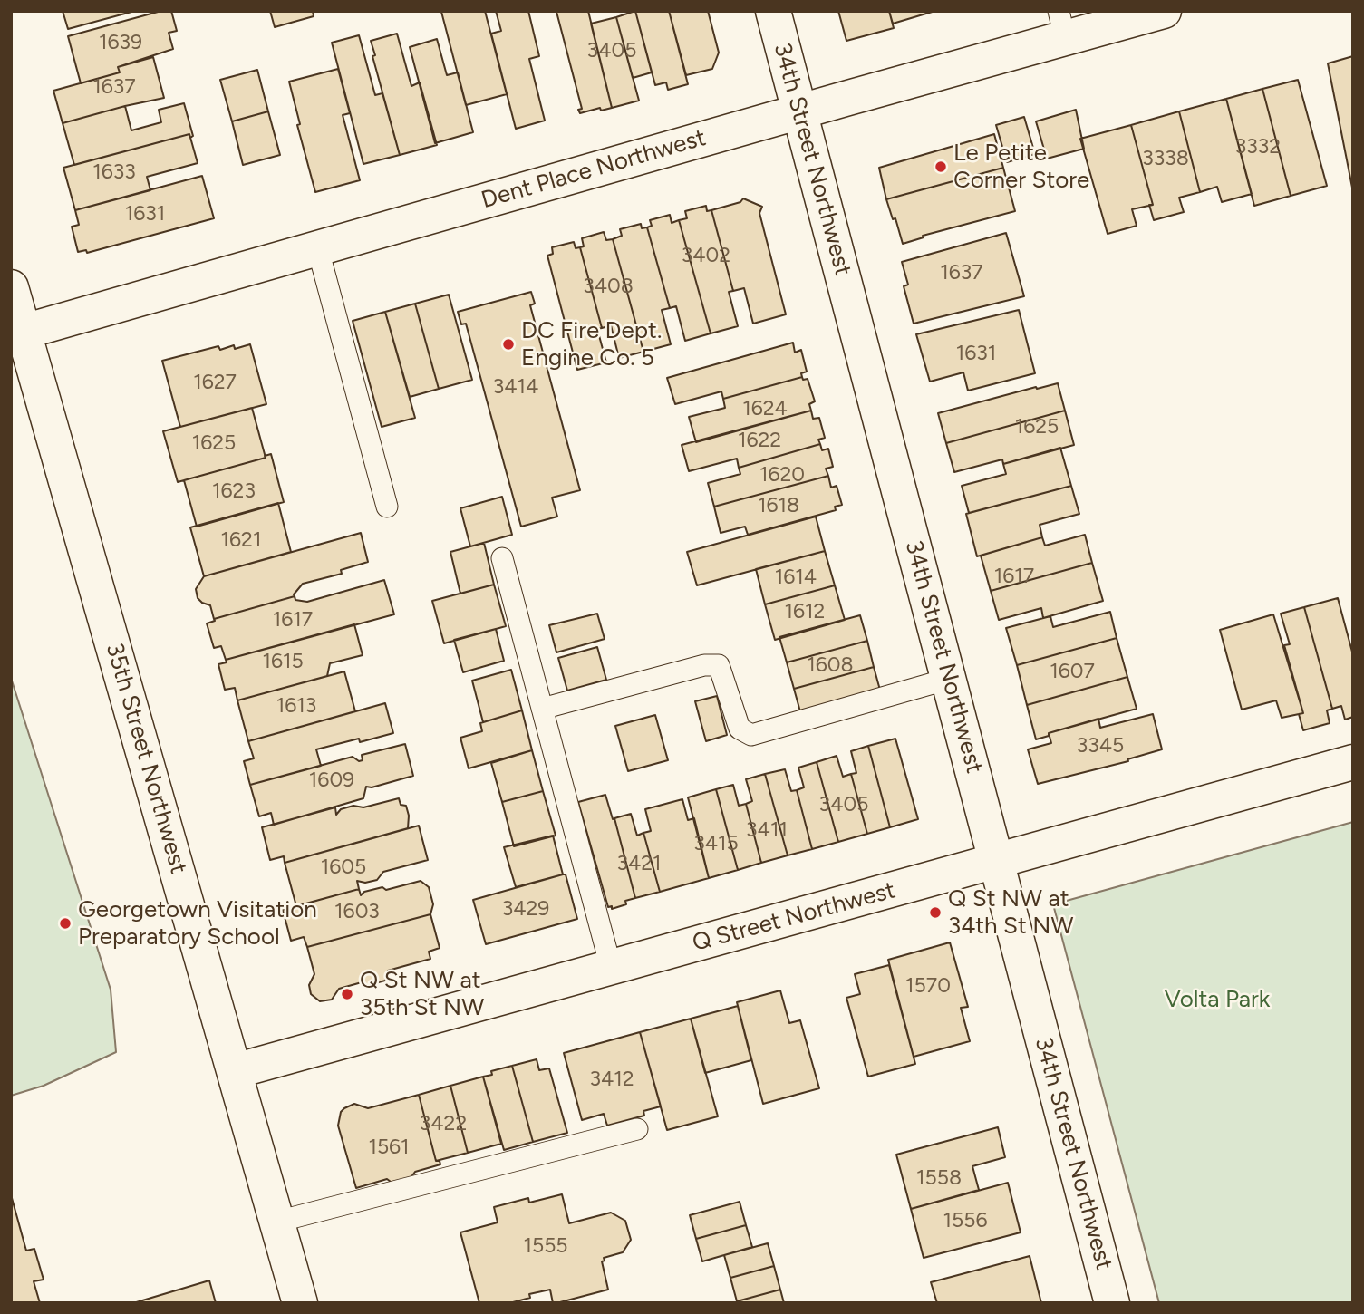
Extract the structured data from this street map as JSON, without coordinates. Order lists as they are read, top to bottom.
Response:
{
  "streets": {
    "street": [
      "34th Street Northwest",
      "Dent Place Northwest",
      "35th Street Northwest",
      "Q Street Northwest"
    ]
  },
  "crossings": [
    ["34th Street Northwest", "Dent Place Northwest"],
    ["34th Street Northwest", "Q Street Northwest"],
    ["Dent Place Northwest", "35th Street Northwest"],
    ["35th Street Northwest", "Q Street Northwest"]
  ],
  "parks": ["Volta Park"],
  "places": [
    "Le Petite Corner Store",
    "DC Fire Dept. Engine Co. 5",
    "Q St NW at 34th St NW",
    "Georgetown Visitation Preparatory School",
    "Q St NW at 35th St NW"
  ],
  "house_numbers": [
    "1639",
    "3405",
    "1637",
    "3332",
    "3338",
    "1633",
    "1631",
    "3402",
    "1637",
    "3408",
    "1631",
    "1627",
    "3414",
    "1624",
    "1625",
    "1622",
    "1625",
    "1620",
    "1623",
    "1618",
    "1621",
    "1617",
    "1614",
    "1612",
    "1617",
    "1615",
    "1608",
    "1607",
    "1613",
    "3345",
    "1609",
    "3405",
    "3411",
    "3415",
    "3421",
    "1605",
    "3429",
    "1603",
    "1570",
    "3412",
    "3422",
    "1561",
    "1558",
    "1556",
    "1555"
  ]
}
